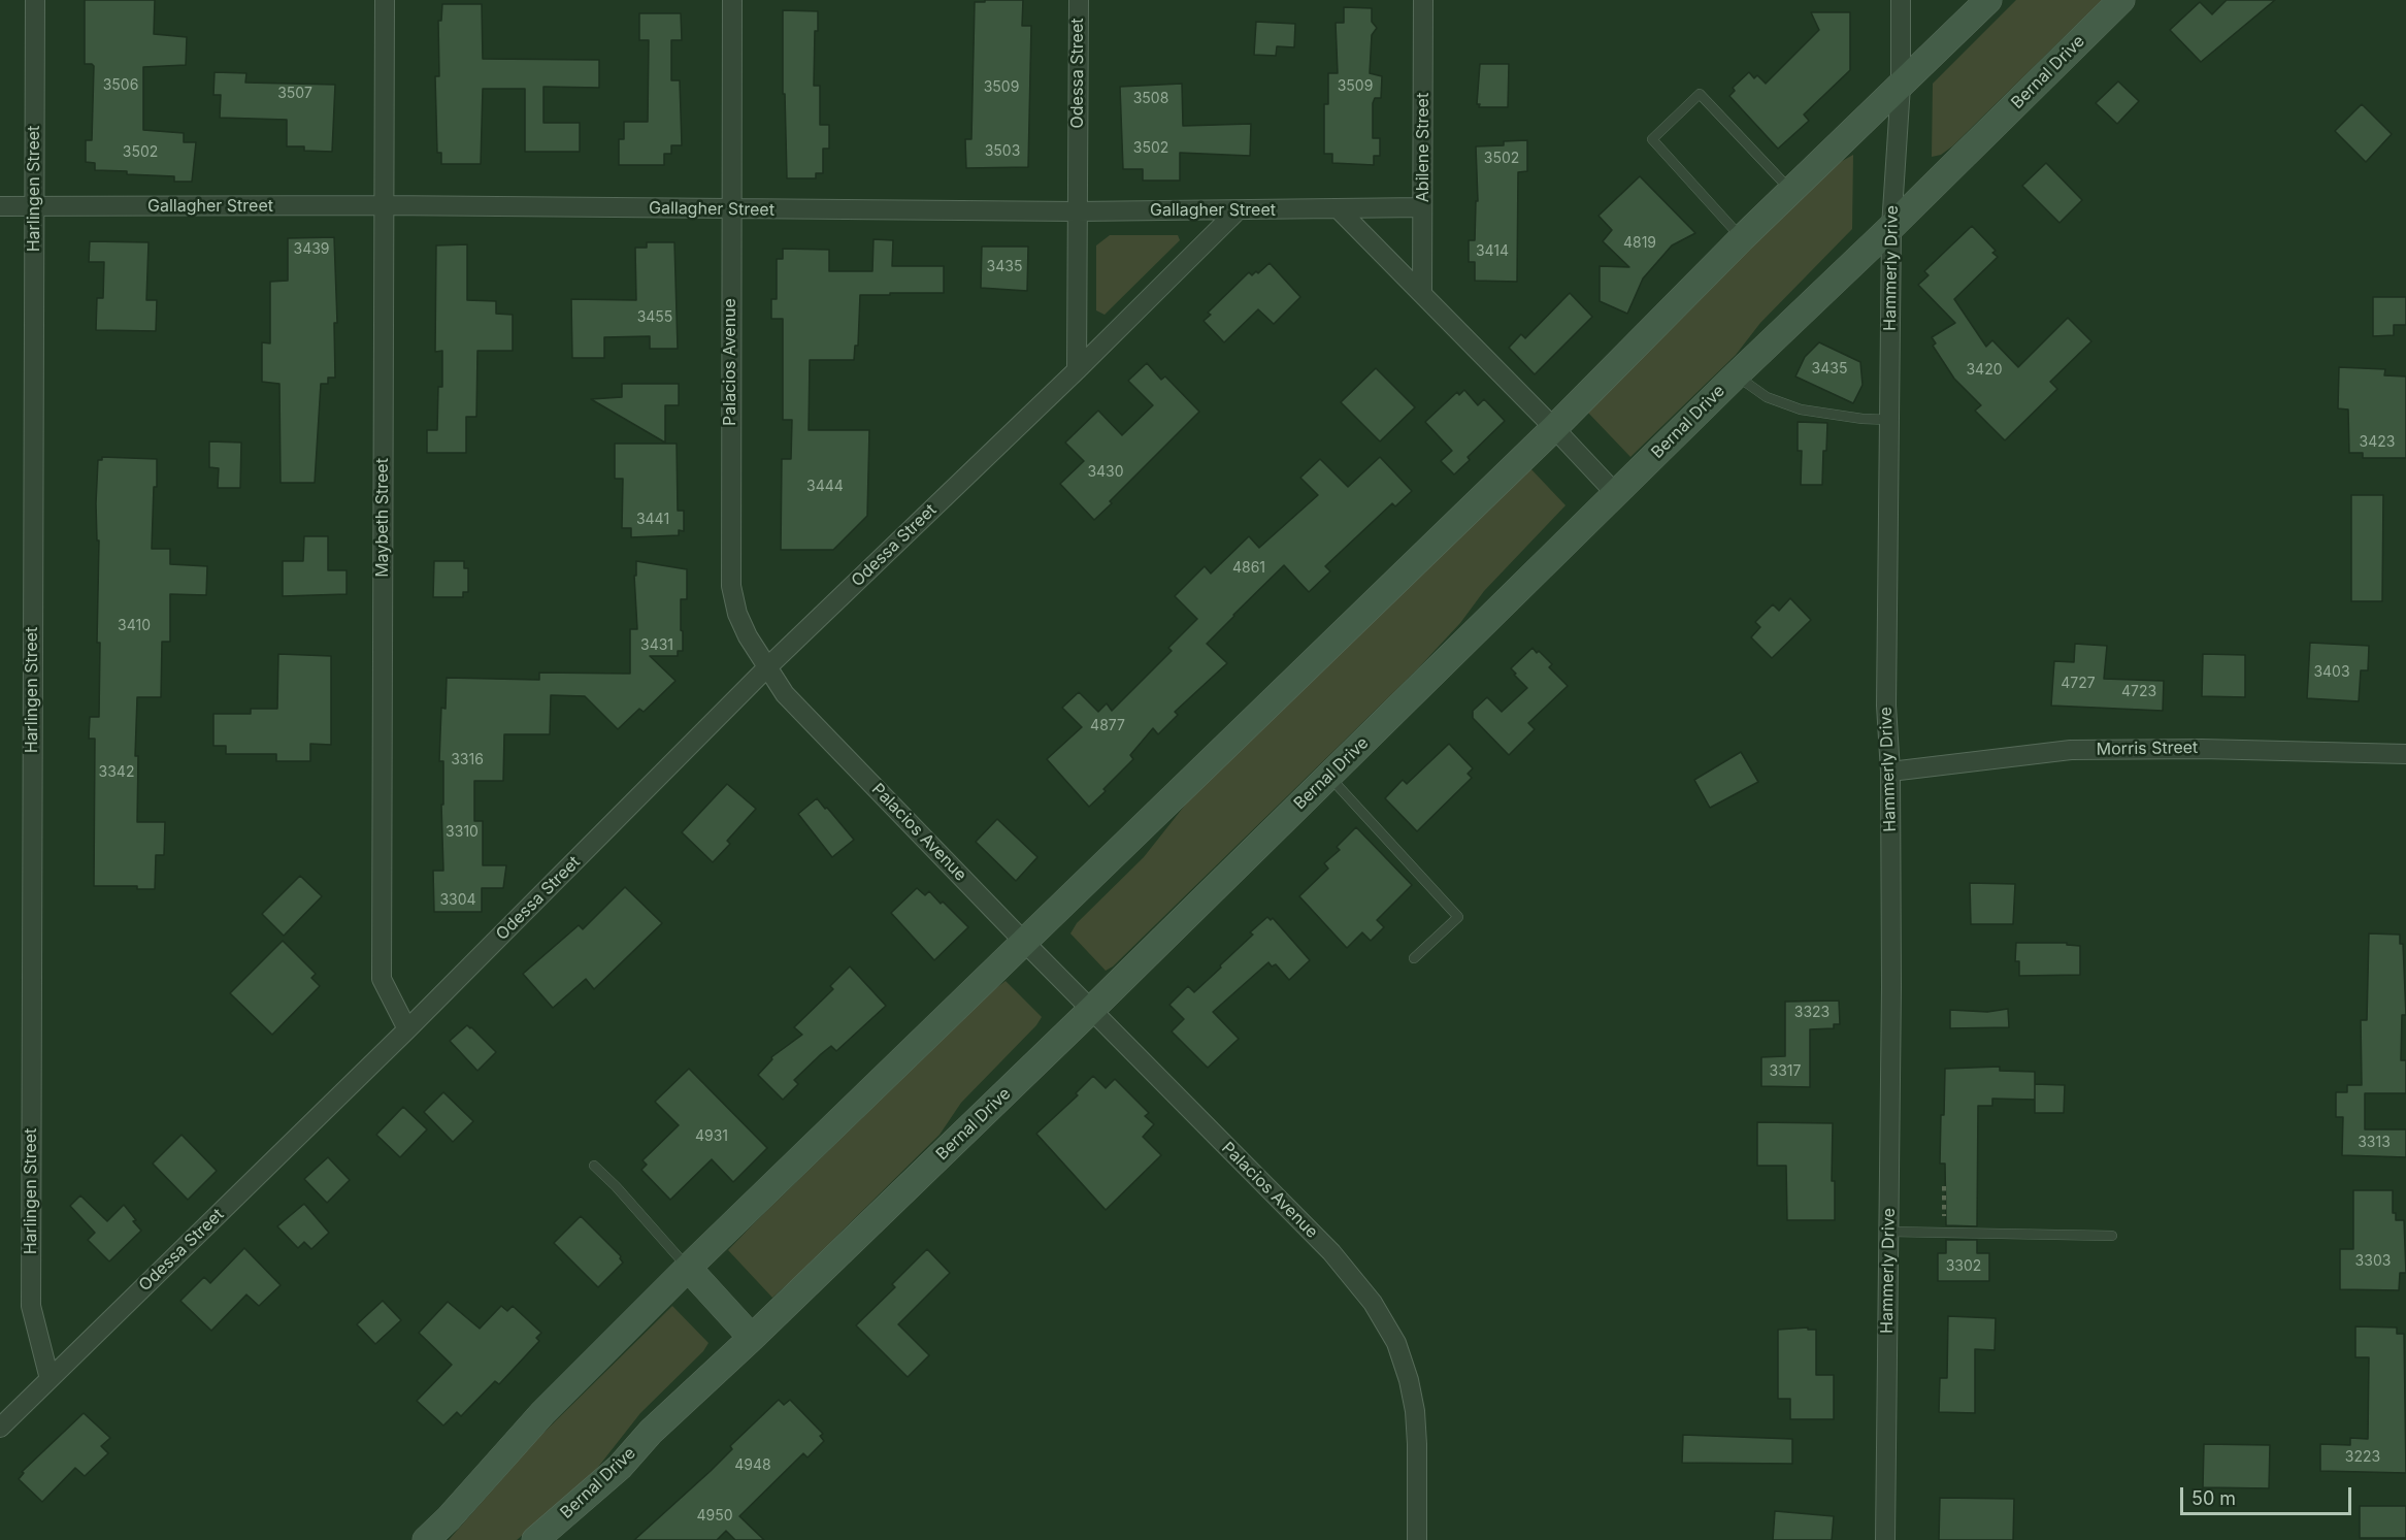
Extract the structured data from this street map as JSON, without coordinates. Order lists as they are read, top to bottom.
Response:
{
  "streets": {
    "street": [
      "Bernal Drive",
      "Odessa Street",
      "Abilene Street",
      "Harlingen Street",
      "Gallagher Street",
      "Hammerly Drive",
      "Palacios Avenue",
      "Maybeth Street",
      "Morris Street"
    ]
  },
  "crossings": [
    ["Bernal Drive", "Hammerly Drive"],
    ["Bernal Drive", "Palacios Avenue"],
    ["Odessa Street", "Harlingen Street"],
    ["Odessa Street", "Gallagher Street"],
    ["Odessa Street", "Palacios Avenue"],
    ["Odessa Street", "Maybeth Street"],
    ["Abilene Street", "Gallagher Street"],
    ["Harlingen Street", "Gallagher Street"],
    ["Gallagher Street", "Palacios Avenue"],
    ["Gallagher Street", "Maybeth Street"],
    ["Hammerly Drive", "Morris Street"]
  ],
  "house_numbers": [
    "3506",
    "3509",
    "3509",
    "3507",
    "3508",
    "3502",
    "3503",
    "3502",
    "3502",
    "4819",
    "3439",
    "3414",
    "3435",
    "3455",
    "3435",
    "3420",
    "3423",
    "3430",
    "3444",
    "3441",
    "4861",
    "3410",
    "3431",
    "3403",
    "4727",
    "4723",
    "4877",
    "3316",
    "3342",
    "3310",
    "3304",
    "3323",
    "3317",
    "4931",
    "3313",
    "3303",
    "3302",
    "3223",
    "4948",
    "4950"
  ],
  "scale_bar": "50 m"
}
